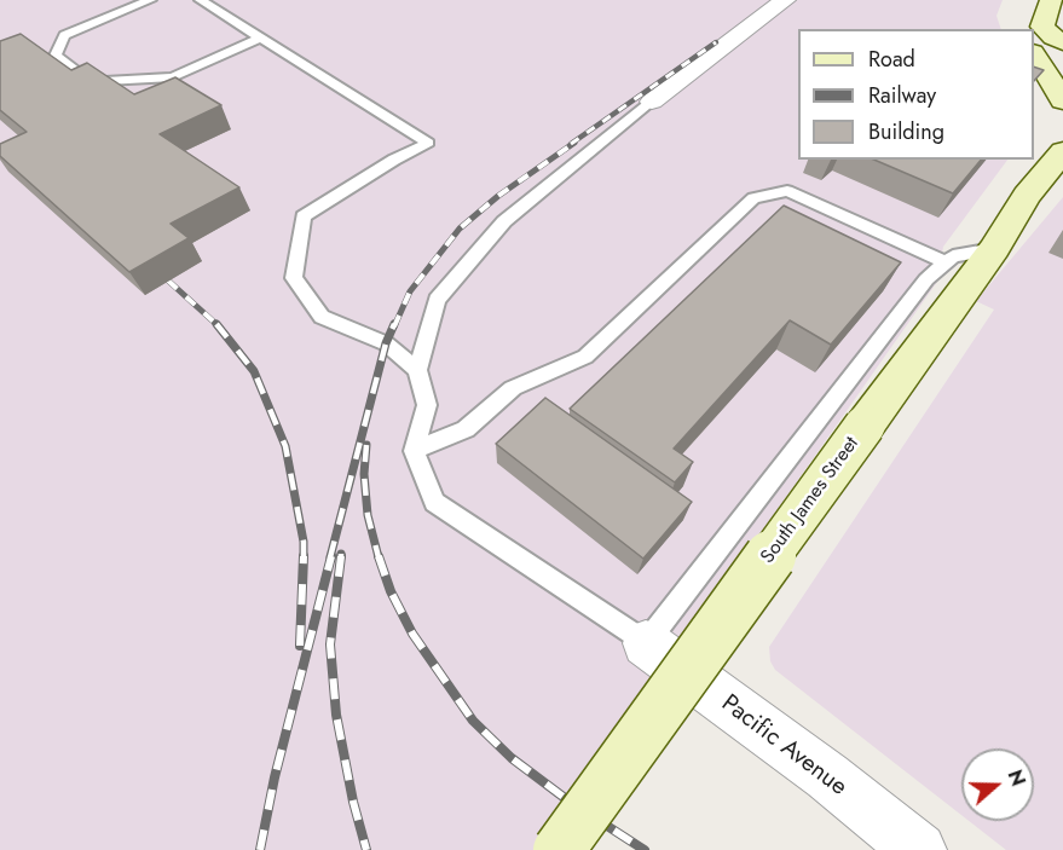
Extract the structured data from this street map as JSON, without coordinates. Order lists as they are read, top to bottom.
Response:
{
  "streets": {
    "main road": ["South James Street"],
    "street": ["Pacific Avenue"]
  },
  "legend": ["Road", "Railway", "Building"],
  "north": "right"
}
